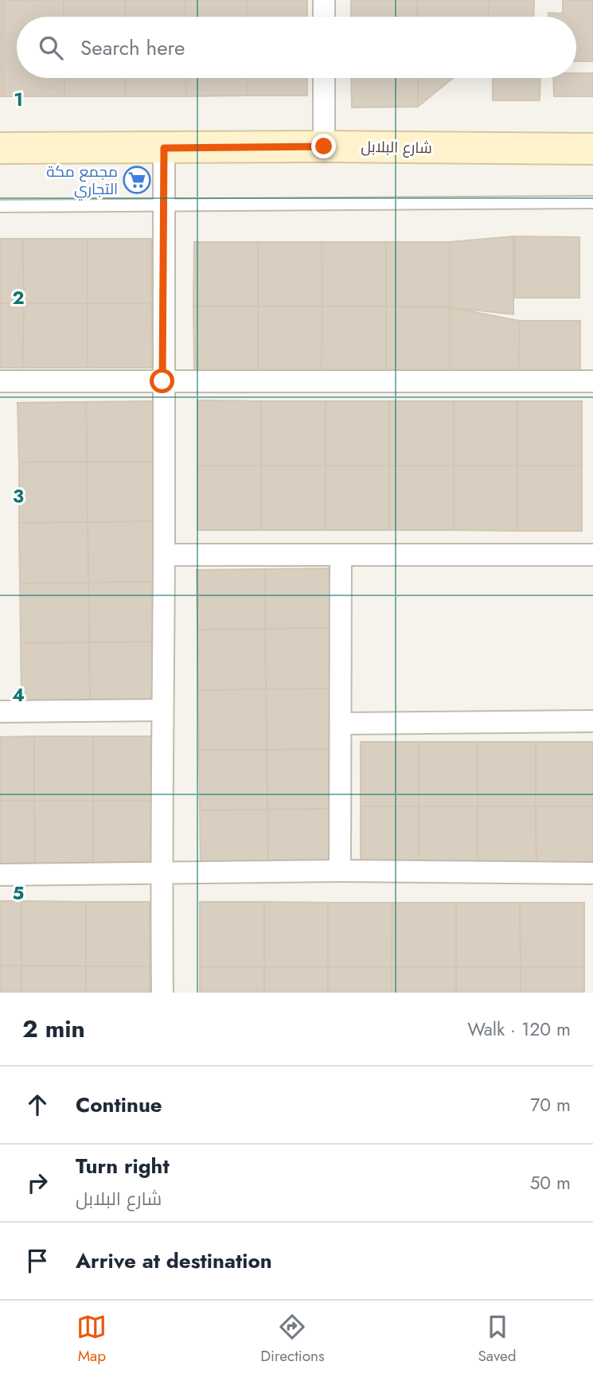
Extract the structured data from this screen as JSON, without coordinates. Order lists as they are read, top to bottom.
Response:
{
  "streets": {
    "street": ["شارع البلابل"]
  },
  "places": {
    "supermarket": ["مجمع مكة التجاري"]
  },
  "page": {
    "search": "Search here",
    "heading": ["2 min", "Walk · 120 m"],
    "list": [
      ["Continue", "70 m"],
      ["Turn right", "شارع البلابل", "50 m"],
      "Arrive at destination"
    ],
    "nav": ["Map", "Directions", "Saved"]
  },
  "grid": {
    "rows": [
      "1",
      "2",
      "3",
      "4",
      "5"
    ]
  }
}
